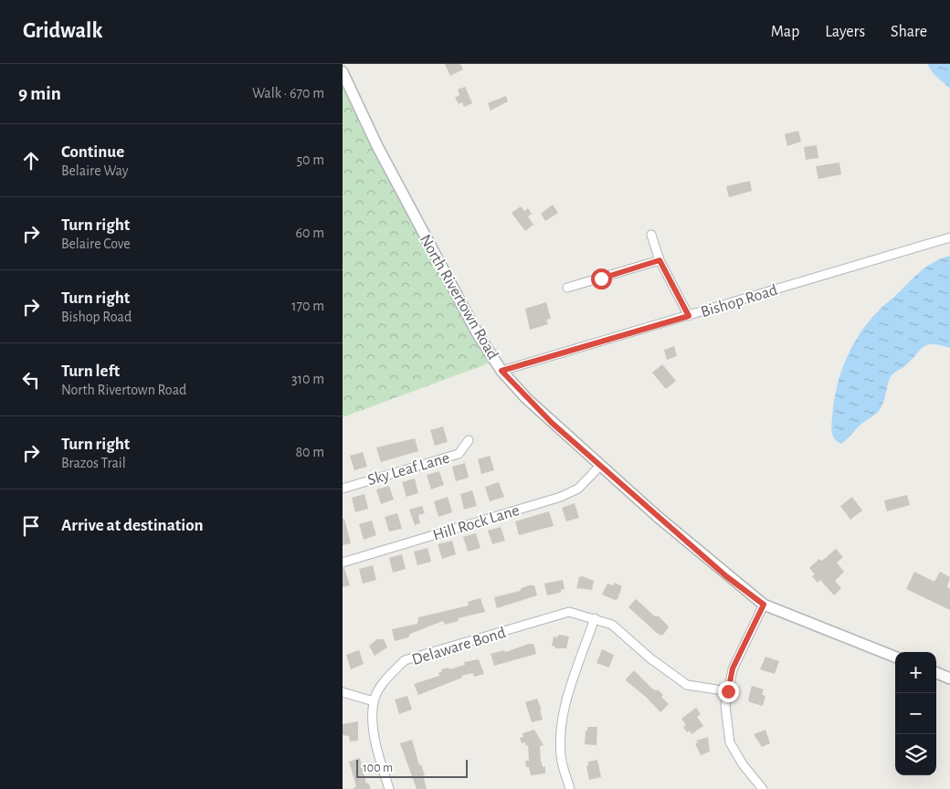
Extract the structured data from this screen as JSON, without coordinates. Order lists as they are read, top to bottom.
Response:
{
  "streets": {
    "street": [
      "North Rivertown Road",
      "Bishop Road",
      "Sky Leaf Lane",
      "Hill Rock Lane",
      "Delaware Bond"
    ]
  },
  "crossings": [
    ["North Rivertown Road", "Bishop Road"],
    ["North Rivertown Road", "Hill Rock Lane"]
  ],
  "scale_bar": "100 m",
  "page": {
    "header": "Gridwalk",
    "nav": ["Map", "Layers", "Share"],
    "heading": ["9 min", "Walk · 670 m"],
    "list": [
      ["Continue", "Belaire Way", "50 m"],
      ["Turn right", "Belaire Cove", "60 m"],
      ["Turn right", "Bishop Road", "170 m"],
      ["Turn left", "North Rivertown Road", "310 m"],
      ["Turn right", "Brazos Trail", "80 m"],
      "Arrive at destination"
    ],
    "map_buttons": ["+", "−"],
    "scale": "100 m"
  }
}
